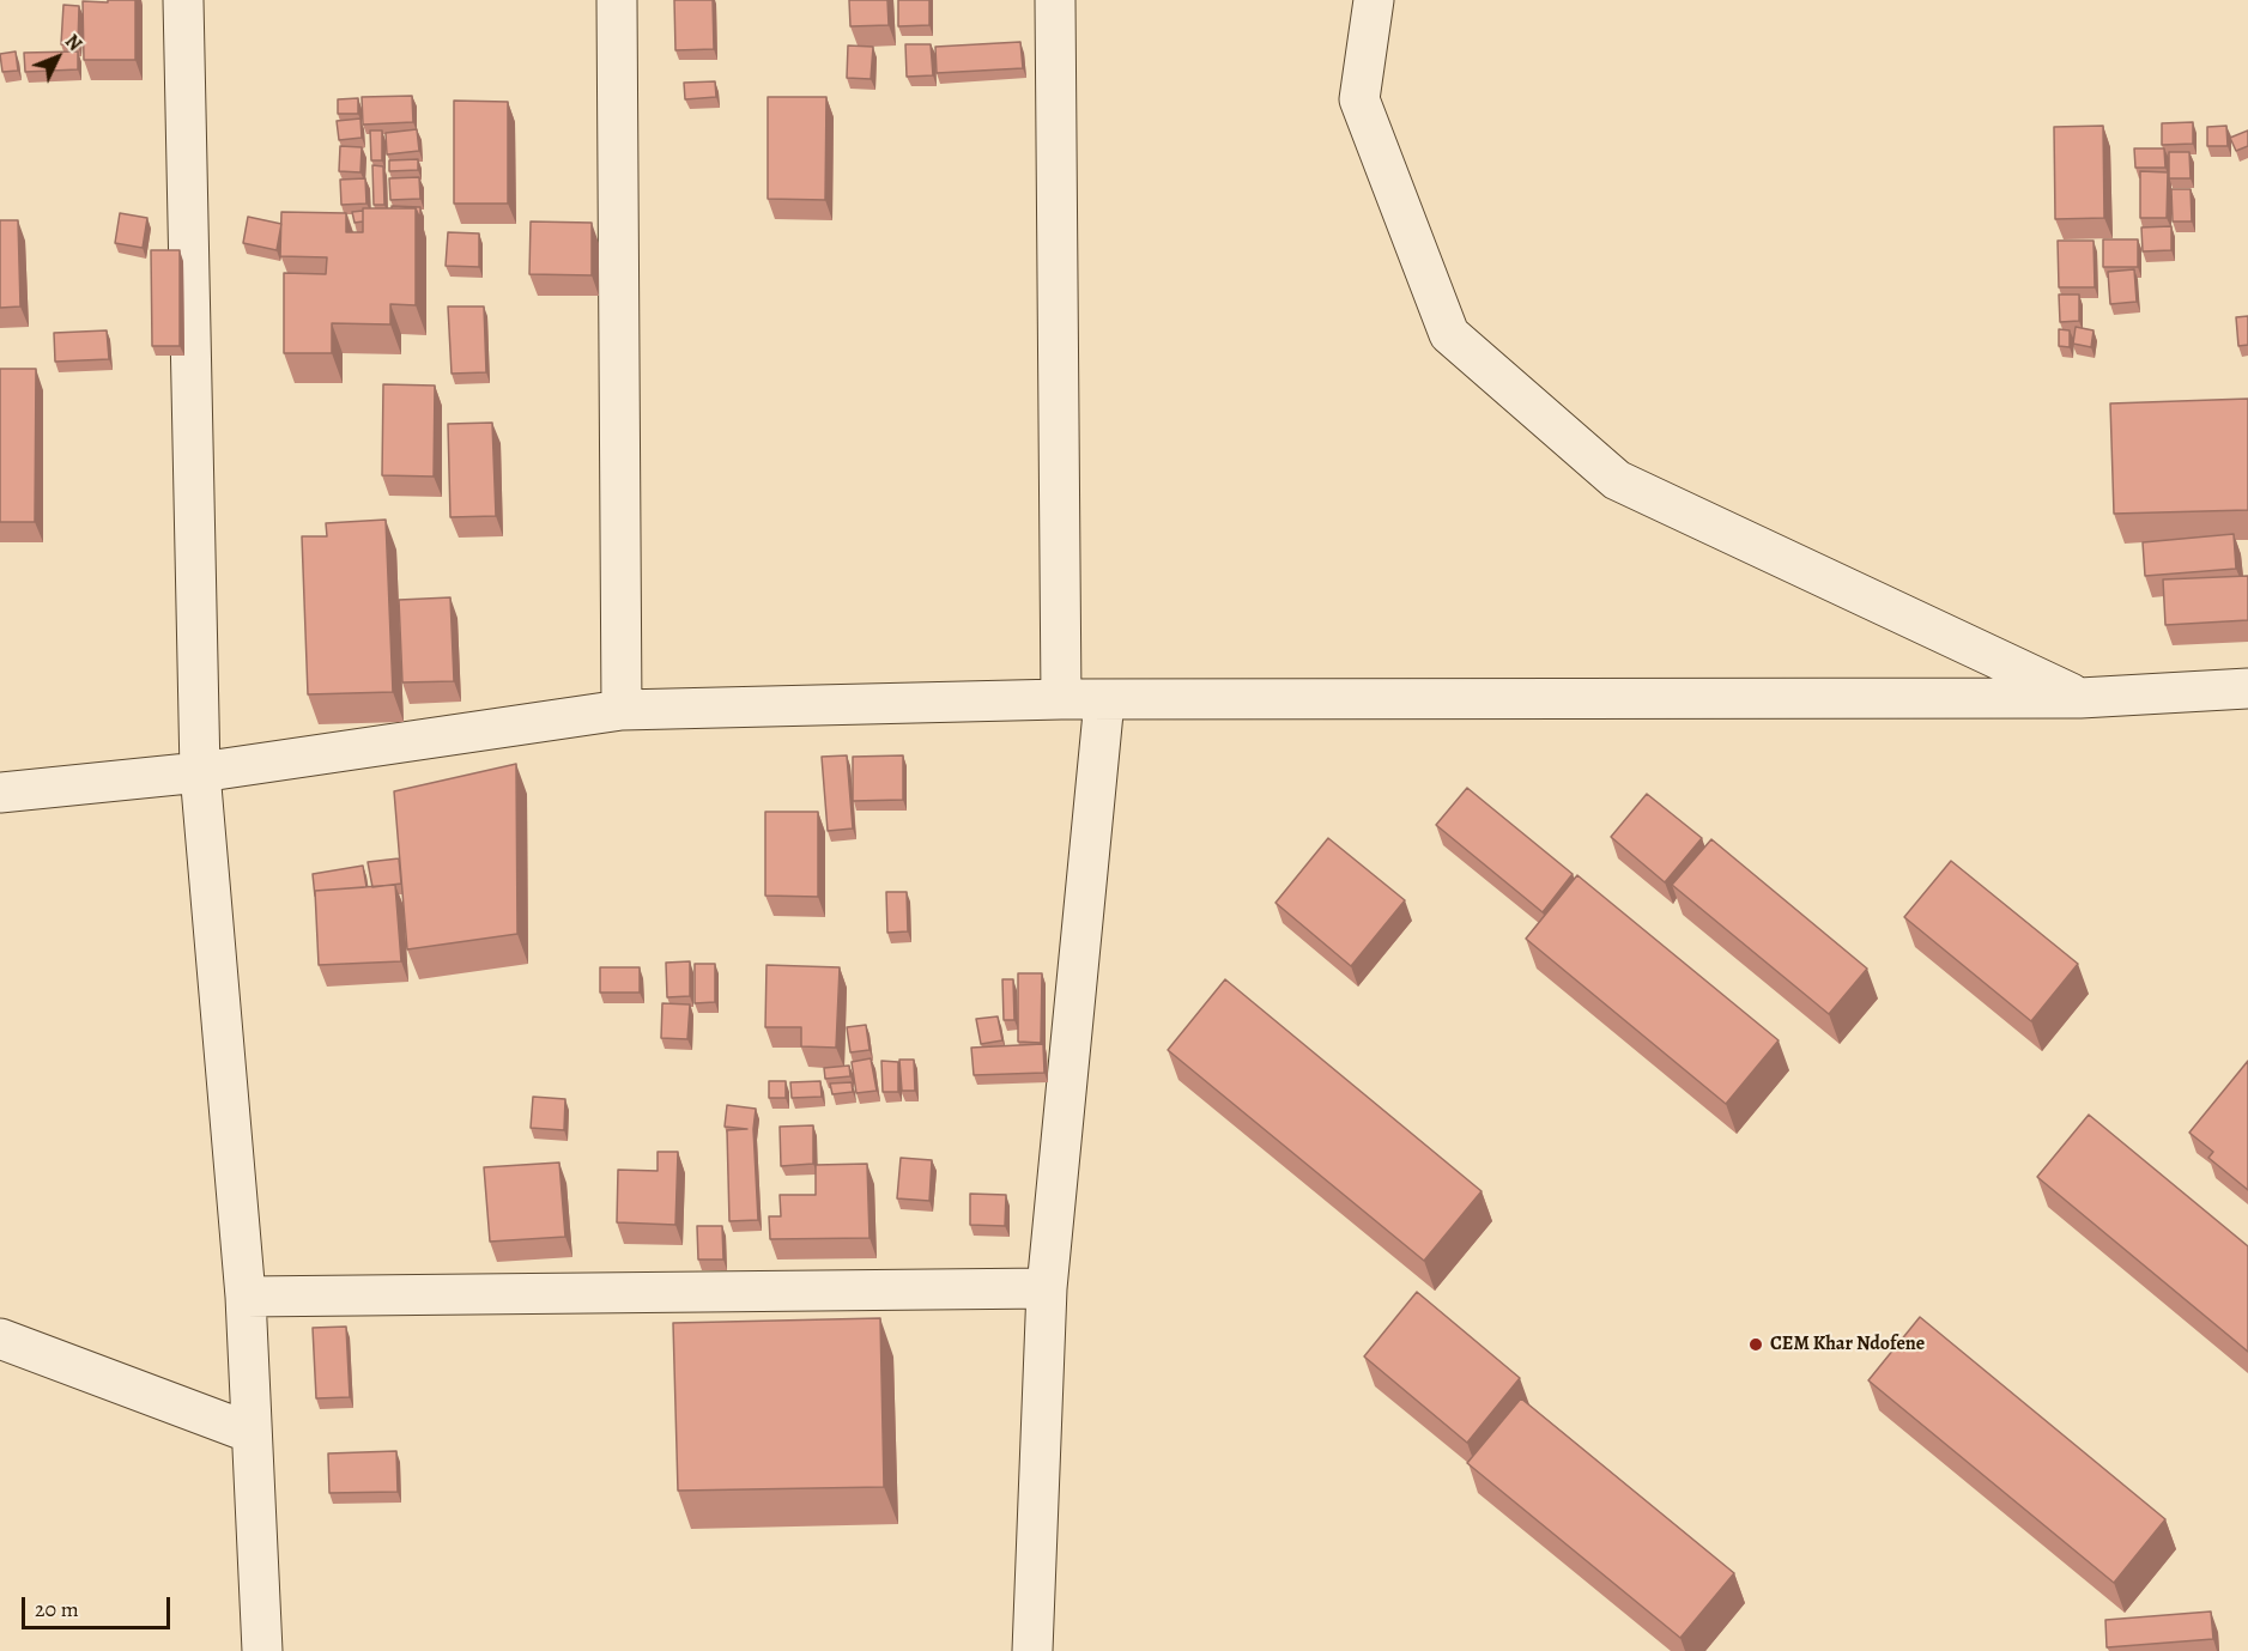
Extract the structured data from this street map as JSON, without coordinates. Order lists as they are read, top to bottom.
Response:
{
  "places": ["CEM Khar Ndofene"],
  "scale_bar": "20 m",
  "north": "top right"
}
